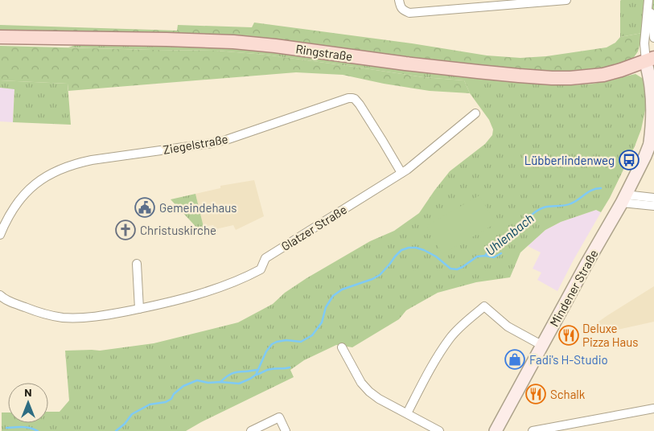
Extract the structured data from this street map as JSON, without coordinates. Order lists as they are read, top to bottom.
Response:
{
  "streets": {
    "main road": ["Ringstraße"],
    "street": ["Ziegelstraße", "Glatzer Straße", "Mindener Straße"]
  },
  "crossings": [
    ["Ringstraße", "Mindener Straße"],
    ["Ziegelstraße", "Glatzer Straße"]
  ],
  "water": ["Uhlenbach"],
  "places": {
    "bus stop": ["Lübberlindenweg"],
    "public building": ["Gemeindehaus"],
    "church": ["Christuskirche"],
    "restaurant": ["Deluxe Pizza Haus", "Schalk"],
    "shop": ["Fadi's H-Studio"]
  },
  "north": "top"
}
